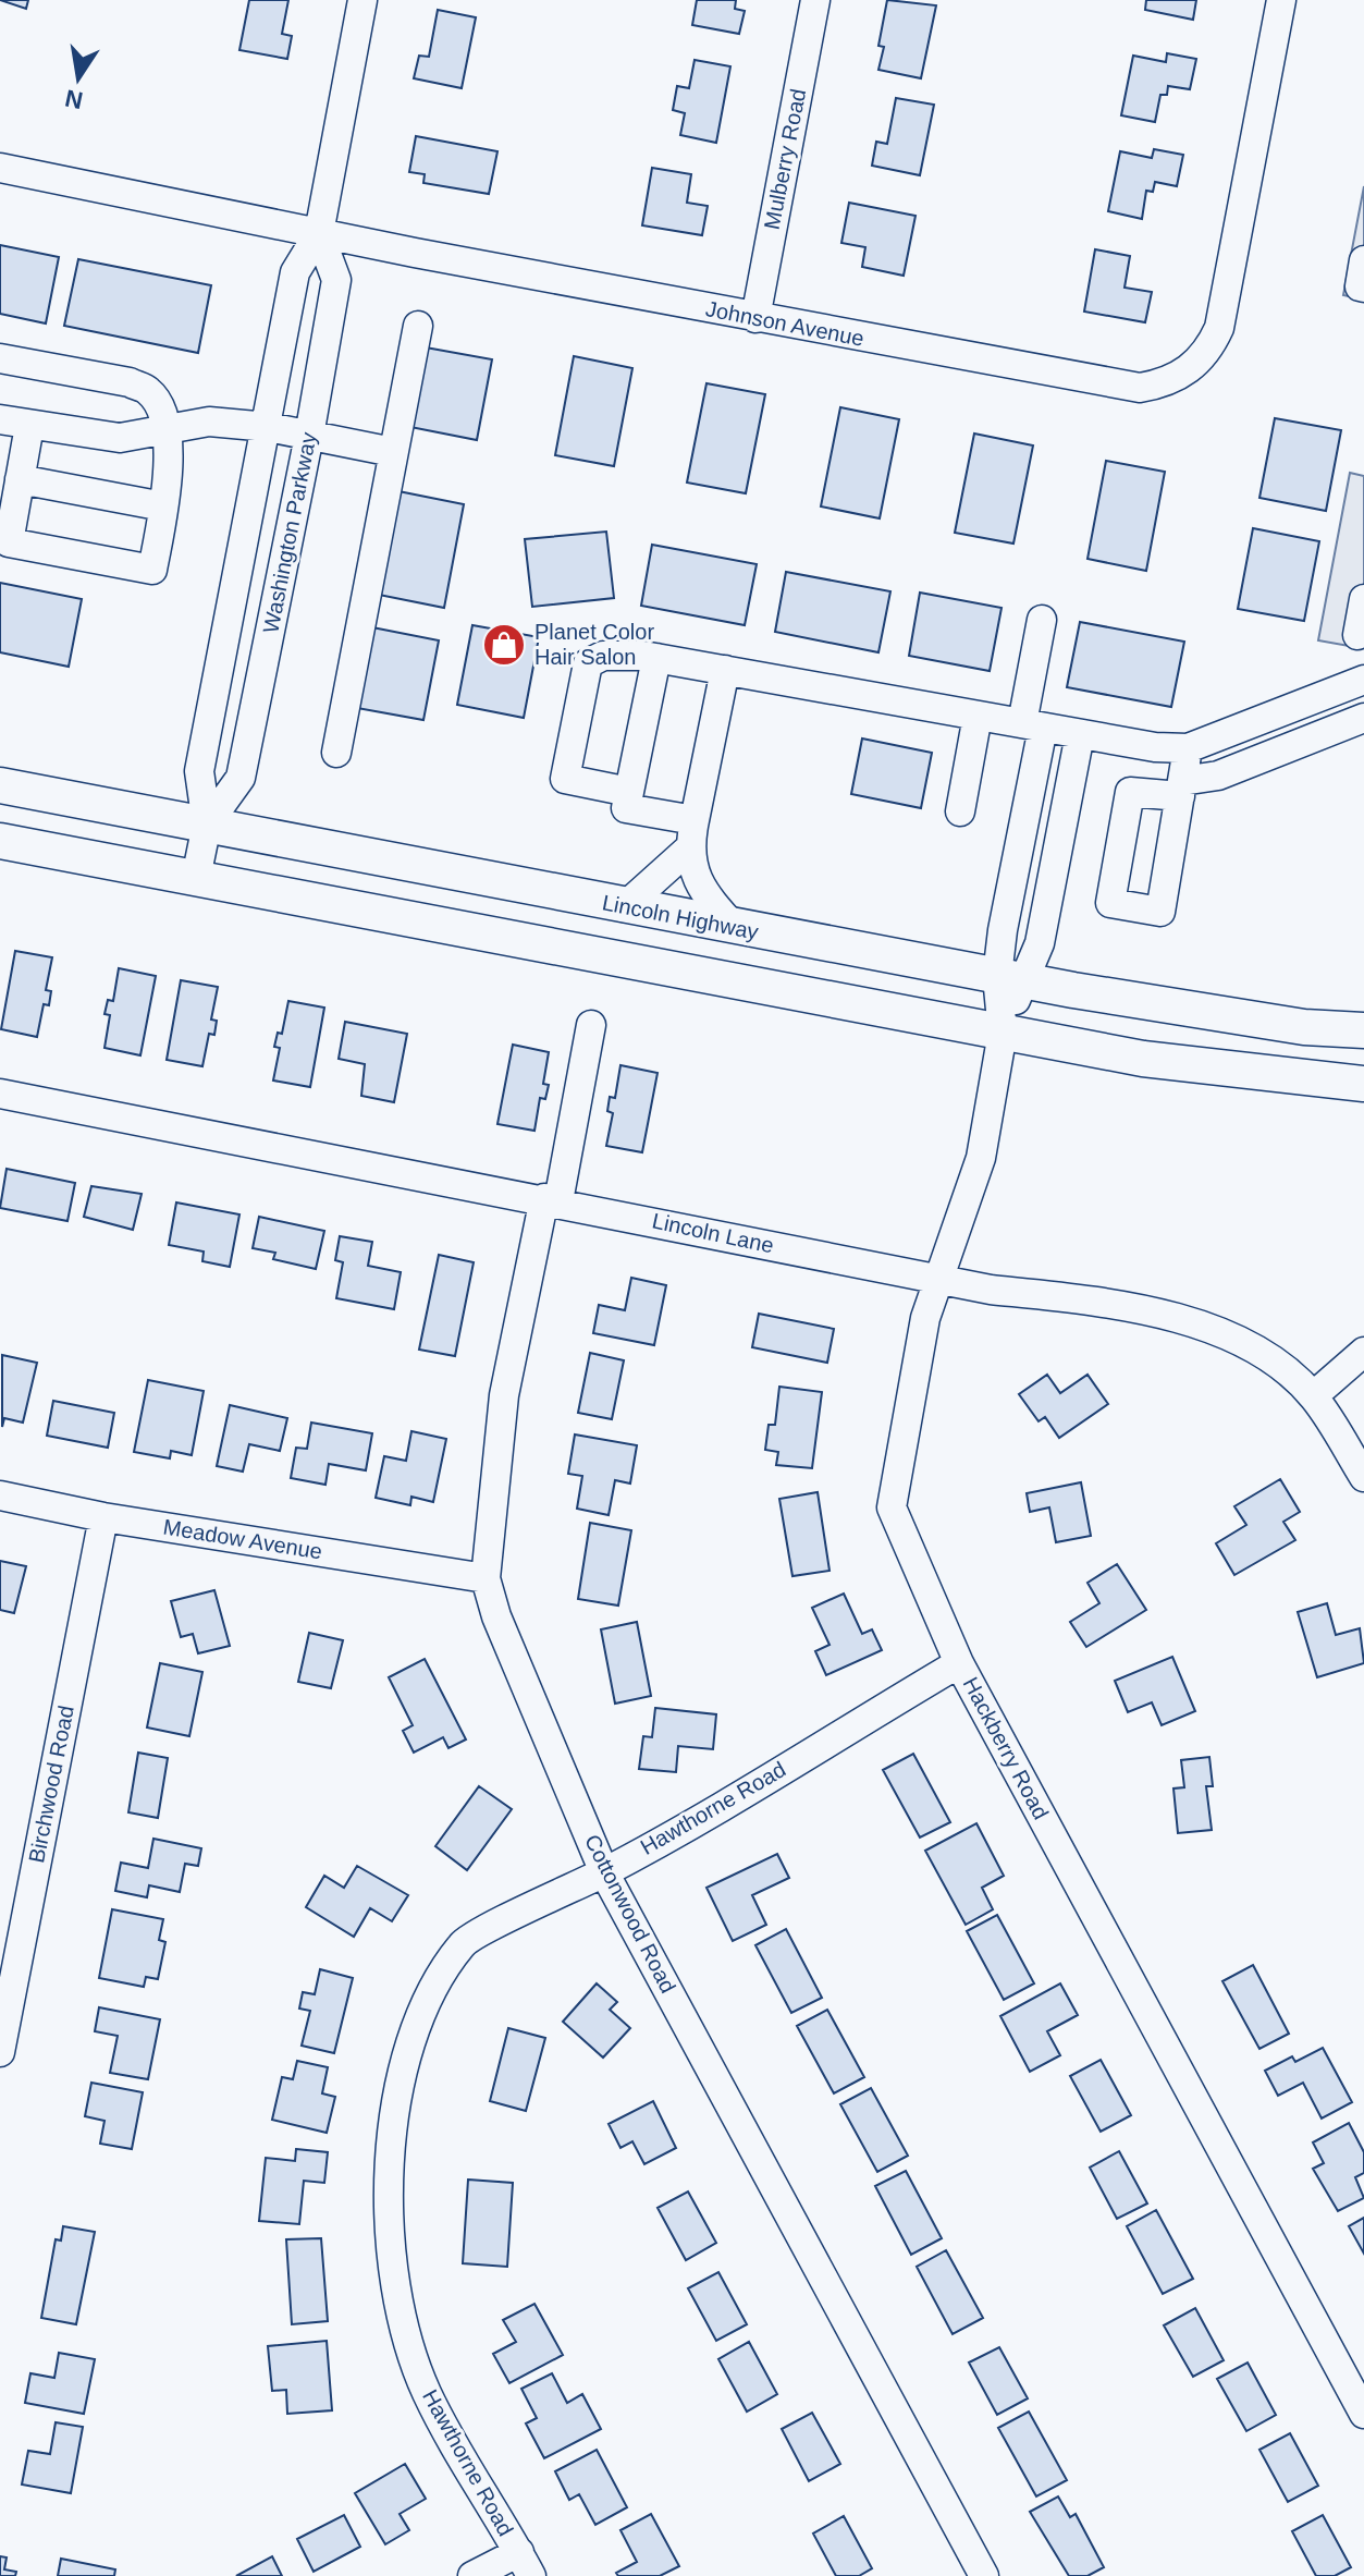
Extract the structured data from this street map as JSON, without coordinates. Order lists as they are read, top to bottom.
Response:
{
  "streets": {
    "main road": ["Lincoln Highway"],
    "street": [
      "Mulberry Road",
      "Johnson Avenue",
      "Washington Parkway",
      "Lincoln Lane",
      "Meadow Avenue",
      "Hackberry Road",
      "Birchwood Road",
      "Hawthorne Road",
      "Cottonwood Road"
    ]
  },
  "crossings": [
    ["Mulberry Road", "Johnson Avenue"],
    ["Johnson Avenue", "Washington Parkway"],
    ["Washington Parkway", "Lincoln Highway"],
    ["Lincoln Highway", "Hackberry Road"],
    ["Lincoln Lane", "Hackberry Road"],
    ["Lincoln Lane", "Cottonwood Road"],
    ["Meadow Avenue", "Birchwood Road"],
    ["Meadow Avenue", "Cottonwood Road"],
    ["Hackberry Road", "Hawthorne Road"],
    ["Hawthorne Road", "Cottonwood Road"]
  ],
  "places": {
    "shop": ["Planet Color Hair Salon"]
  },
  "north": "bottom"
}
